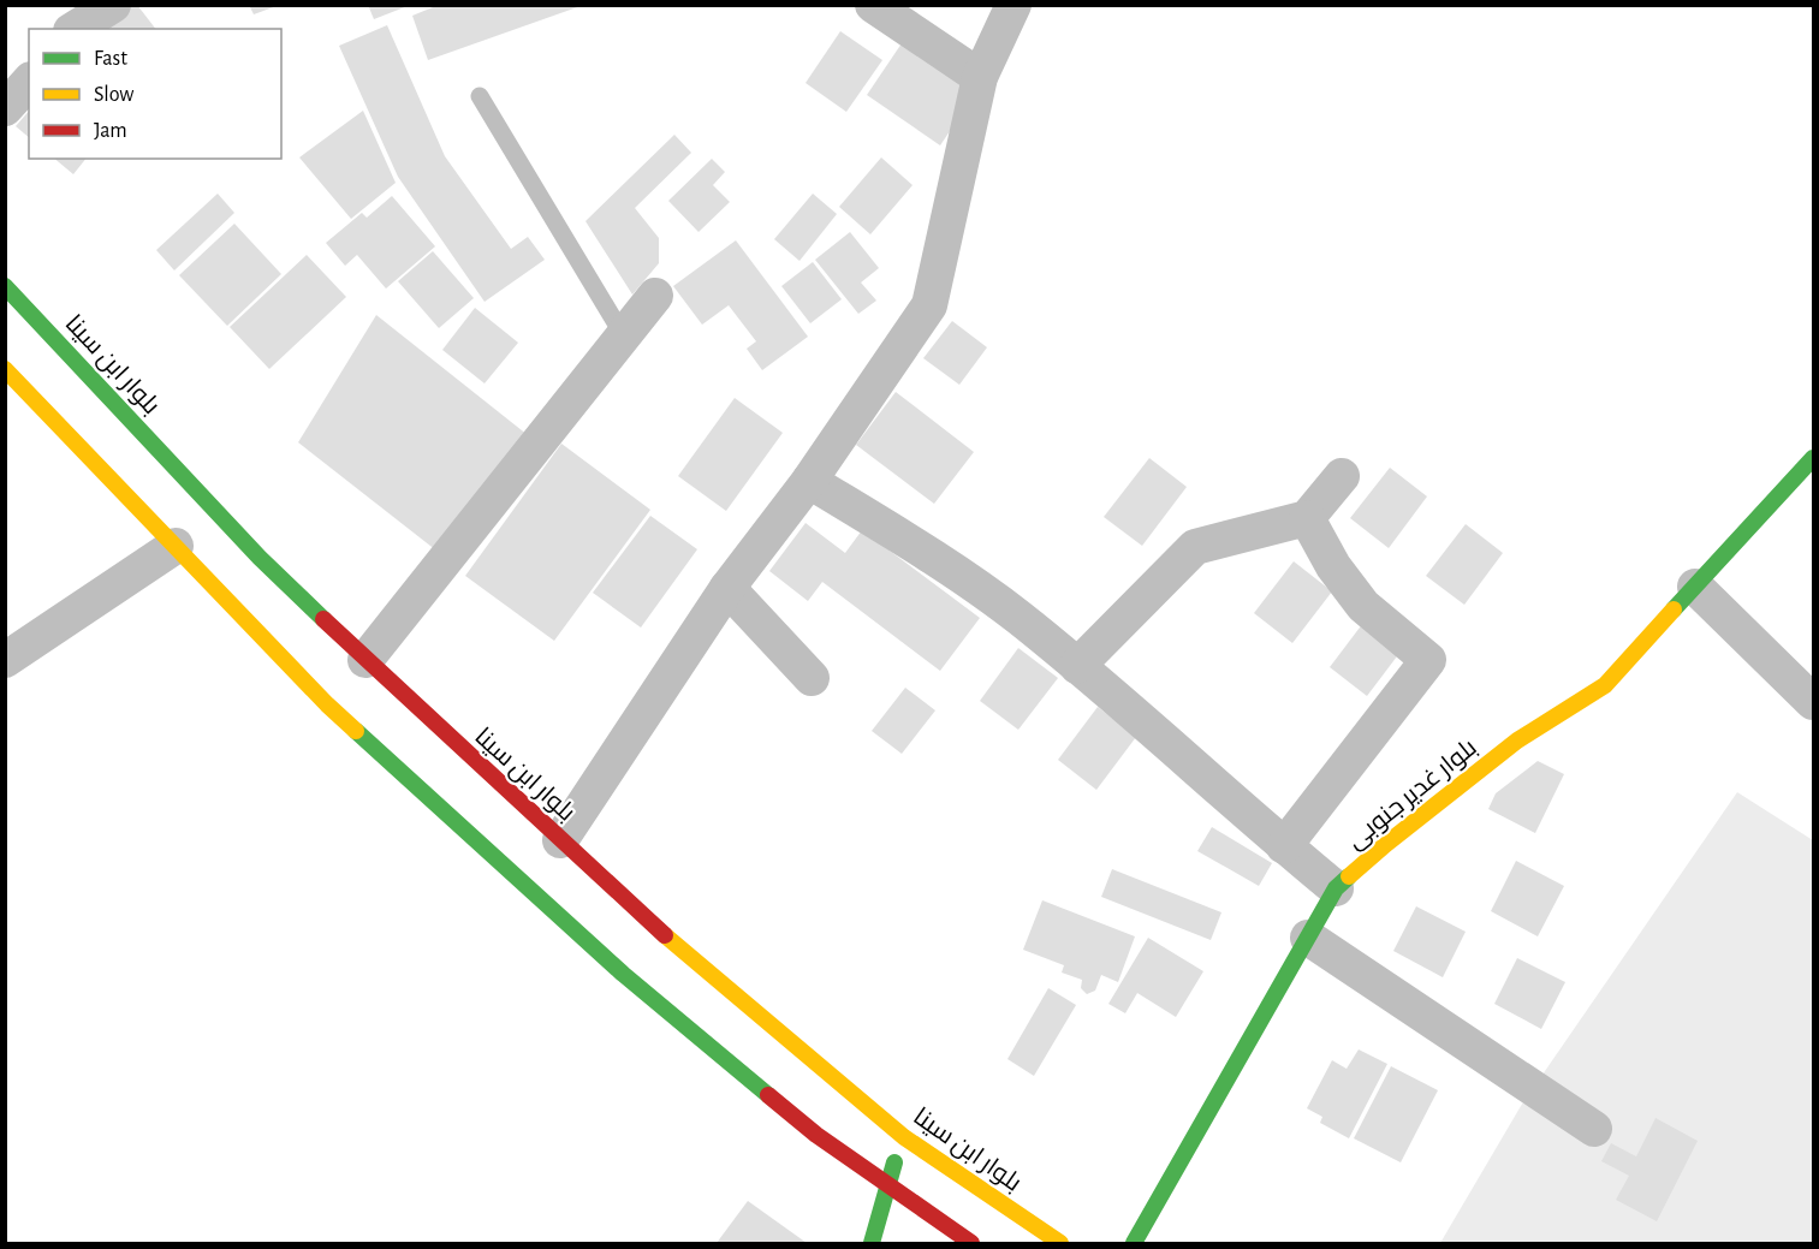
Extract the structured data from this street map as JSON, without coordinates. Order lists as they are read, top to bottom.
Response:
{
  "streets": {
    "main road": ["بلوار ابن سینا", "بلوار غدیر جنوبی"]
  },
  "legend": ["Fast", "Slow", "Jam"]
}
